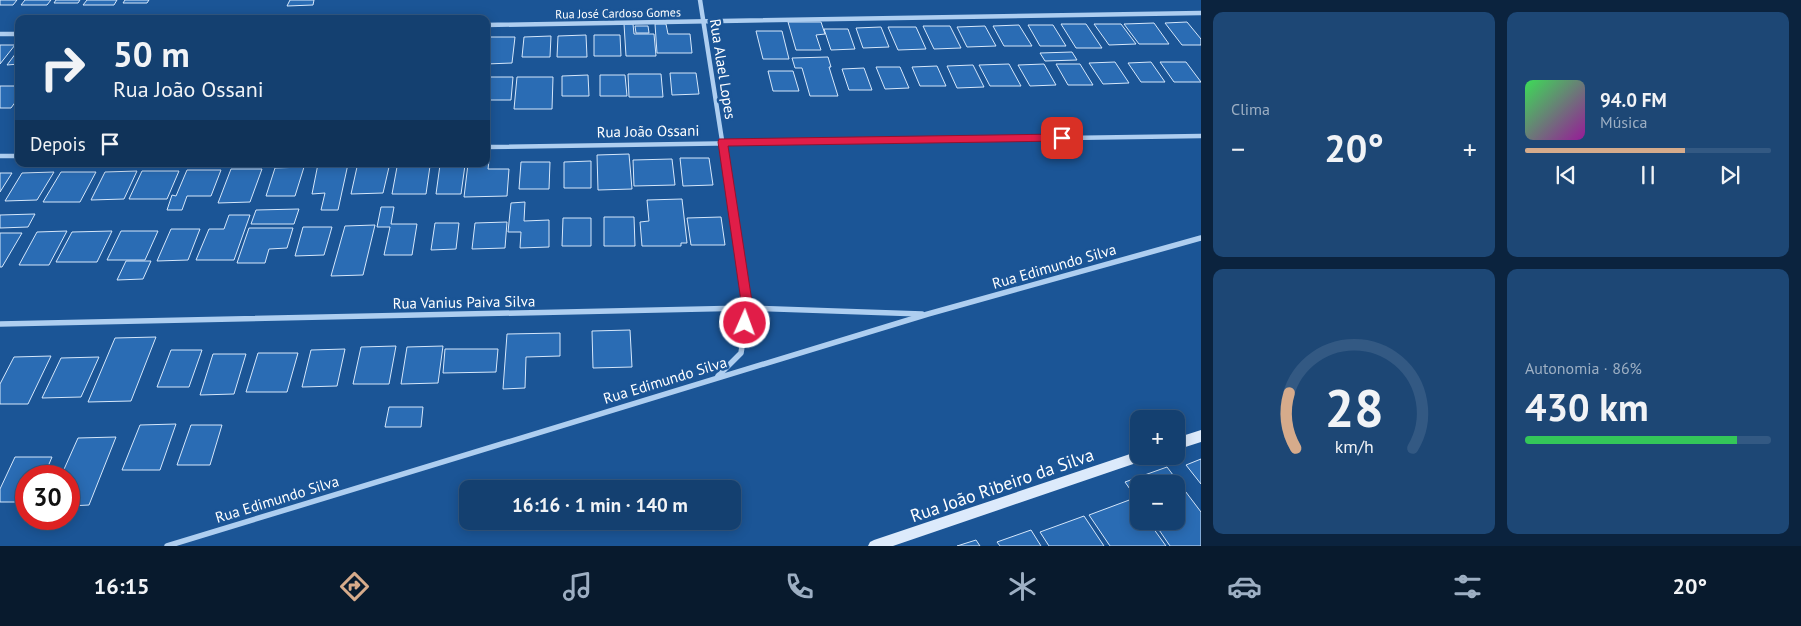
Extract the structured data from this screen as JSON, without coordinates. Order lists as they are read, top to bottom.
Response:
{
  "streets": {
    "street": [
      "Rua José Cardoso Gomes",
      "Rua Alael Lopes",
      "Rua João Ossani",
      "Rua Edimundo Silva",
      "Rua Vanius Paiva Silva",
      "Rua João Ribeiro da Silva"
    ]
  },
  "crossings": [
    ["Rua José Cardoso Gomes", "Rua Alael Lopes"],
    ["Rua Alael Lopes", "Rua João Ossani"],
    ["Rua Alael Lopes", "Rua Edimundo Silva"],
    ["Rua Alael Lopes", "Rua Vanius Paiva Silva"],
    ["Rua Edimundo Silva", "Rua Vanius Paiva Silva"]
  ],
  "page": {
    "tile": [
      "Clima",
      ["Autonomia · 86%", "430 km"]
    ],
    "turn": ["50 m", "Rua João Ossani"],
    "song": ["94.0 FM", "Música"],
    "then": "Depois",
    "heat": ["−", "20°", "+"],
    "map_buttons": ["+", "−"],
    "limit": "30",
    "trip": "16:16 · 1 min · 140 m",
    "tabs": ["16:15", "20°"],
    "gauge": ["28", "km/h"]
  }
}
